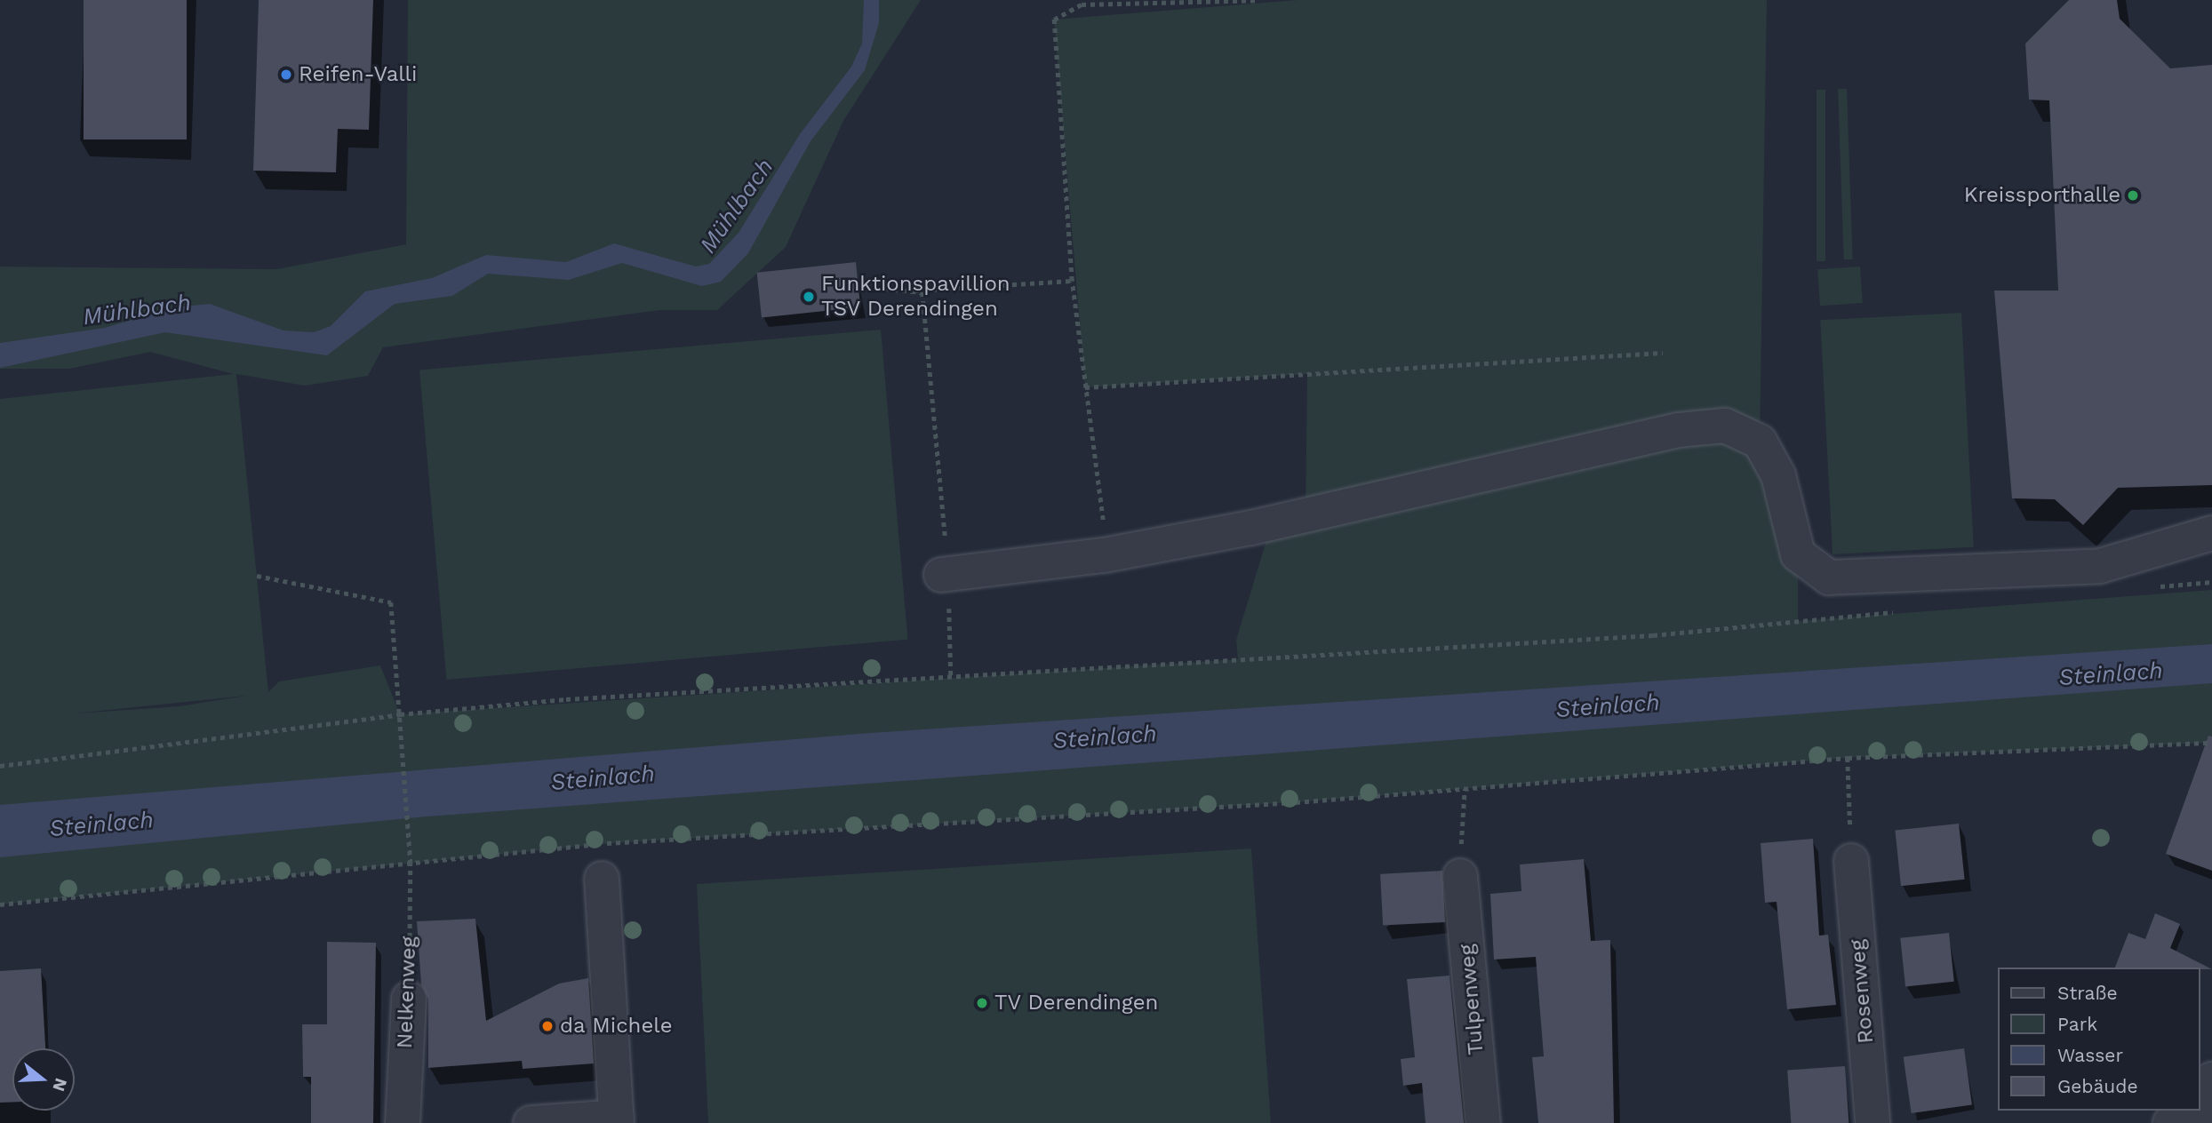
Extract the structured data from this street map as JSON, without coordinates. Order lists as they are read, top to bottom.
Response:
{
  "streets": {
    "street": ["Rosenweg", "Nelkenweg", "Tulpenweg"]
  },
  "water": ["Mühlbach", "Steinlach"],
  "places": [
    "Reifen-Valli",
    "Kreissporthalle",
    "Funktionspavillion TSV Derendingen",
    "TV Derendingen",
    "da Michele"
  ],
  "legend": [
    "Straße",
    "Park",
    "Wasser",
    "Gebäude"
  ],
  "north": "right"
}
